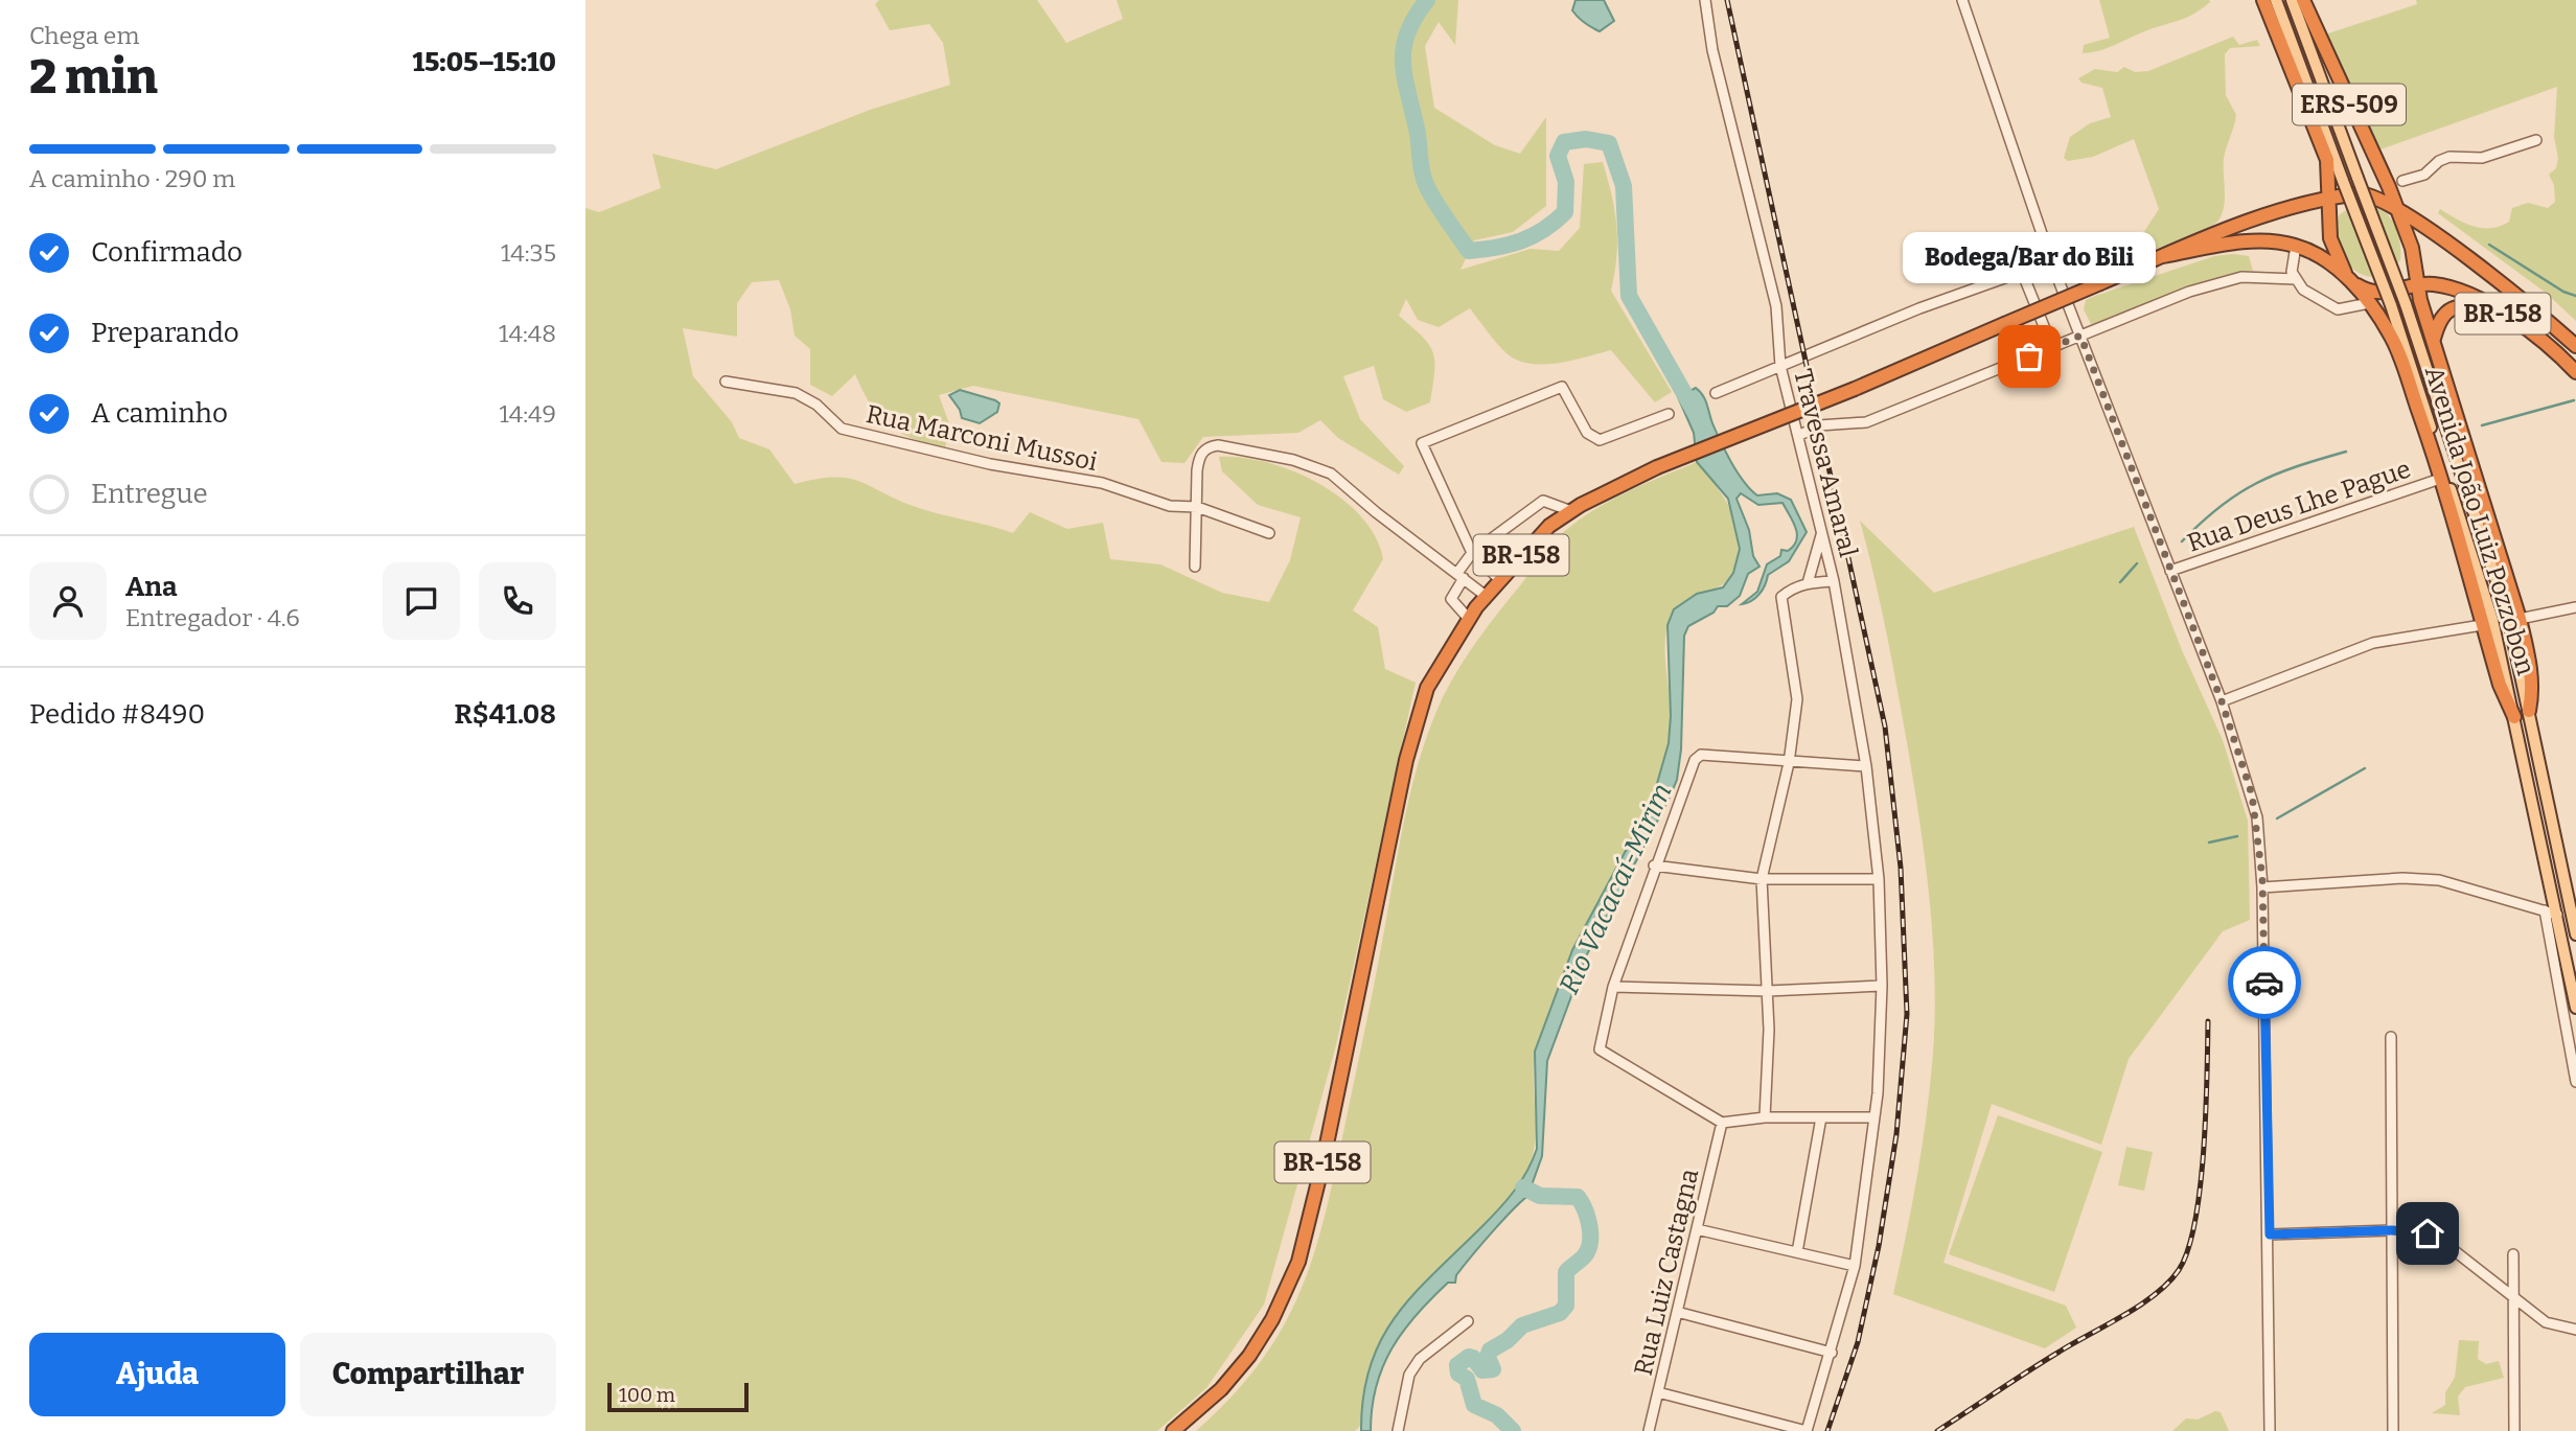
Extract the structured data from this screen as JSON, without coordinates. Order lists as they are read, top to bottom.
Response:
{
  "streets": {
    "highway": ["ERS-509", "BR-158"],
    "main road": ["Avenida João Luiz Pozzobon"],
    "street": [
      "Rua Marconi Mussoi",
      "Travessa Amaral",
      "Rua Deus Lhe Pague",
      "Rua Luiz Castagna"
    ]
  },
  "crossings": [
    ["ERS-509", "BR-158"]
  ],
  "water": ["Rio Vacacaí-Mirim"],
  "places": ["Bodega/Bar do Bili"],
  "scale_bar": "100 m",
  "page": {
    "heading": ["2 min", "Chega em", "15:05–15:10"],
    "panel": [
      "Ana",
      "Entregador · 4.6",
      "Pedido #8490",
      "R$41.08"
    ],
    "bar": "A caminho · 290 m",
    "list": [
      ["Confirmado", "14:35"],
      ["Preparando", "14:48"],
      ["A caminho", "14:49"],
      "Entregue"
    ],
    "bubble": "Bodega/Bar do Bili",
    "buttons": ["Ajuda", "Compartilhar"],
    "scale": "100 m"
  }
}
